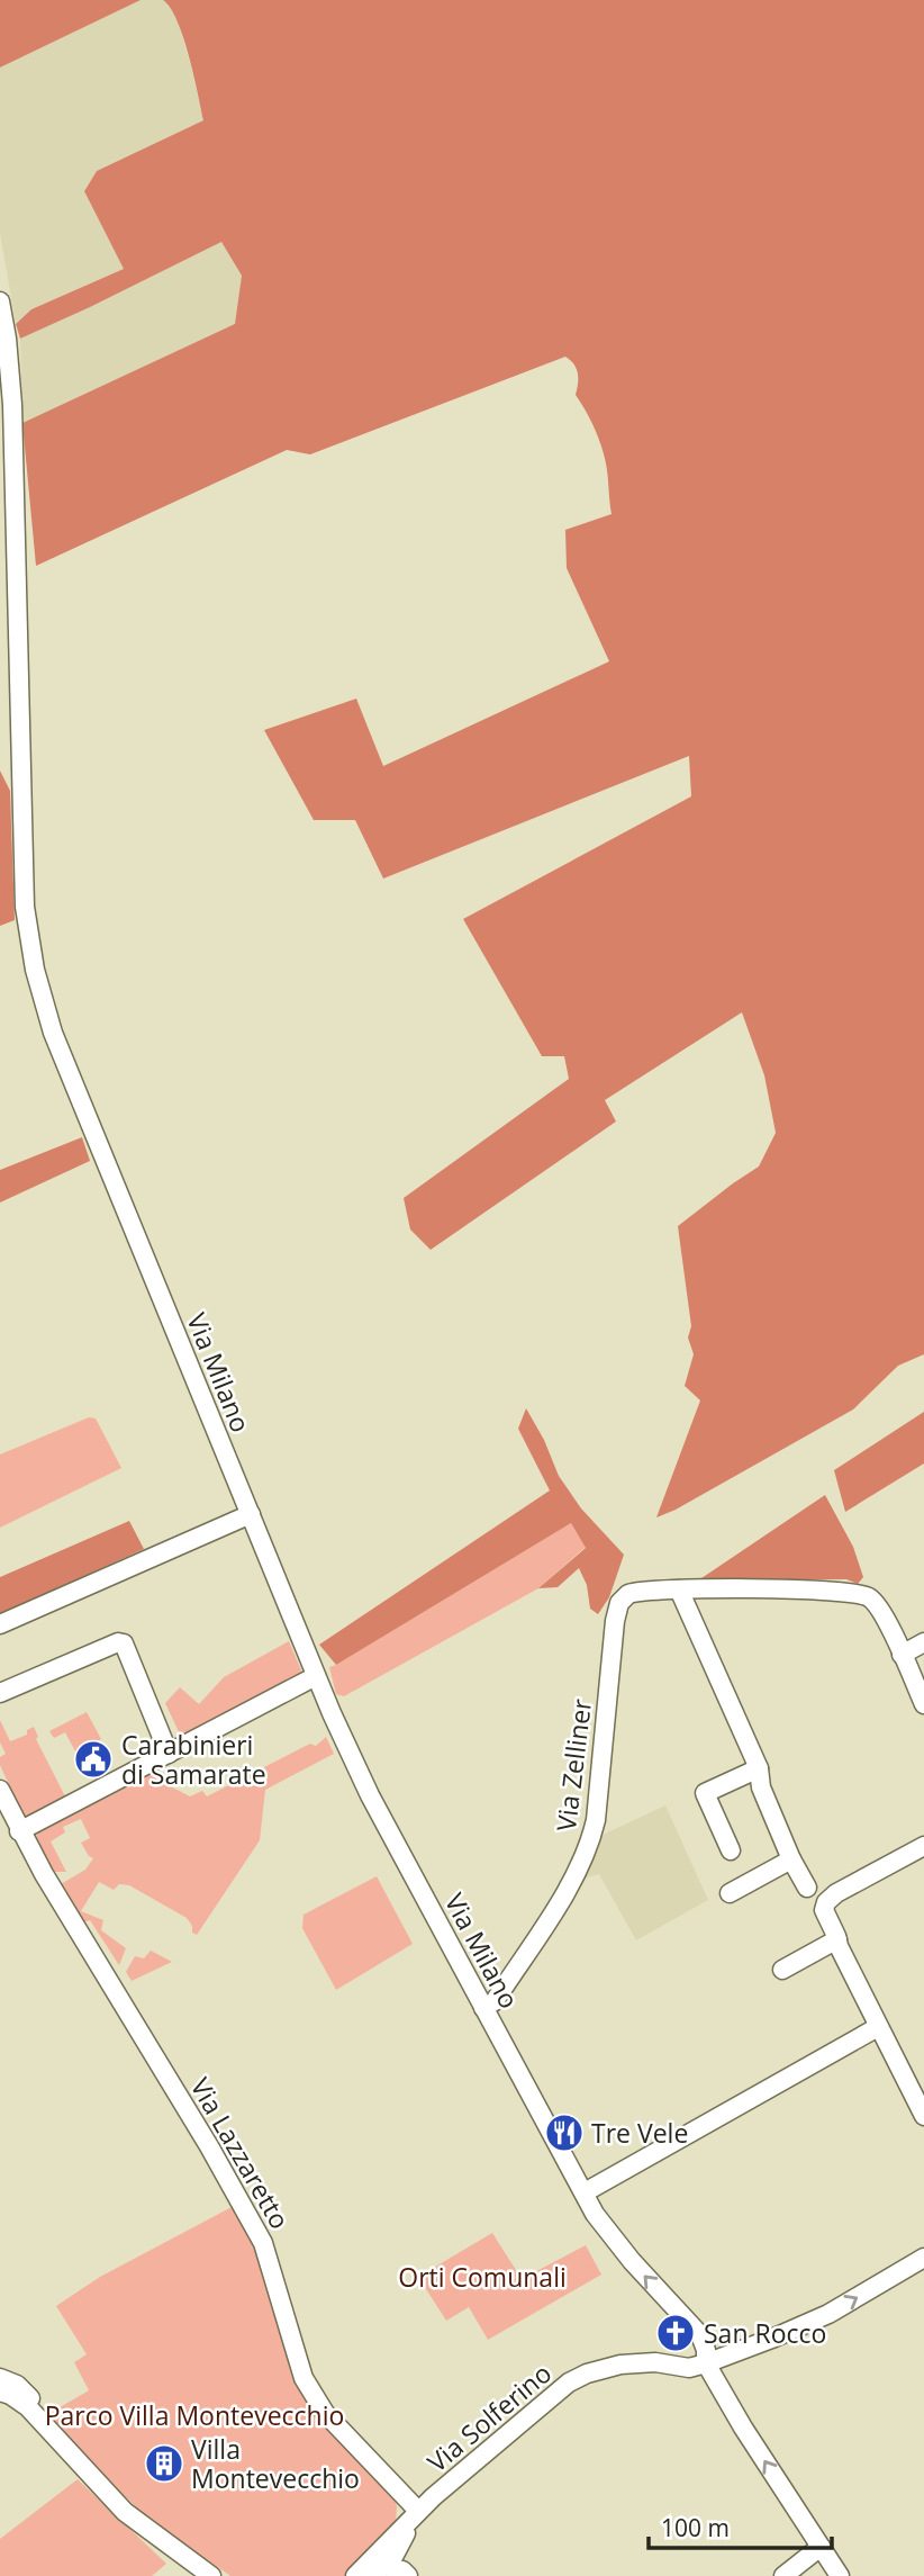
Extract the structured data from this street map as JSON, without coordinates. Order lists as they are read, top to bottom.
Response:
{
  "streets": {
    "street": [
      "Via Milano",
      "Via Zelliner",
      "Via Lazzaretto",
      "Via Solferino"
    ]
  },
  "crossings": [
    ["Via Milano", "Via Zelliner"],
    ["Via Milano", "Via Solferino"],
    ["Via Lazzaretto", "Via Solferino"]
  ],
  "parks": ["Orti Comunali", "Parco Villa Montevecchio"],
  "places": {
    "public building": ["Carabinieri di Samarate"],
    "restaurant": ["Tre Vele"],
    "church": ["San Rocco"],
    "building": ["Villa Montevecchio"]
  },
  "scale_bar": "100 m"
}
